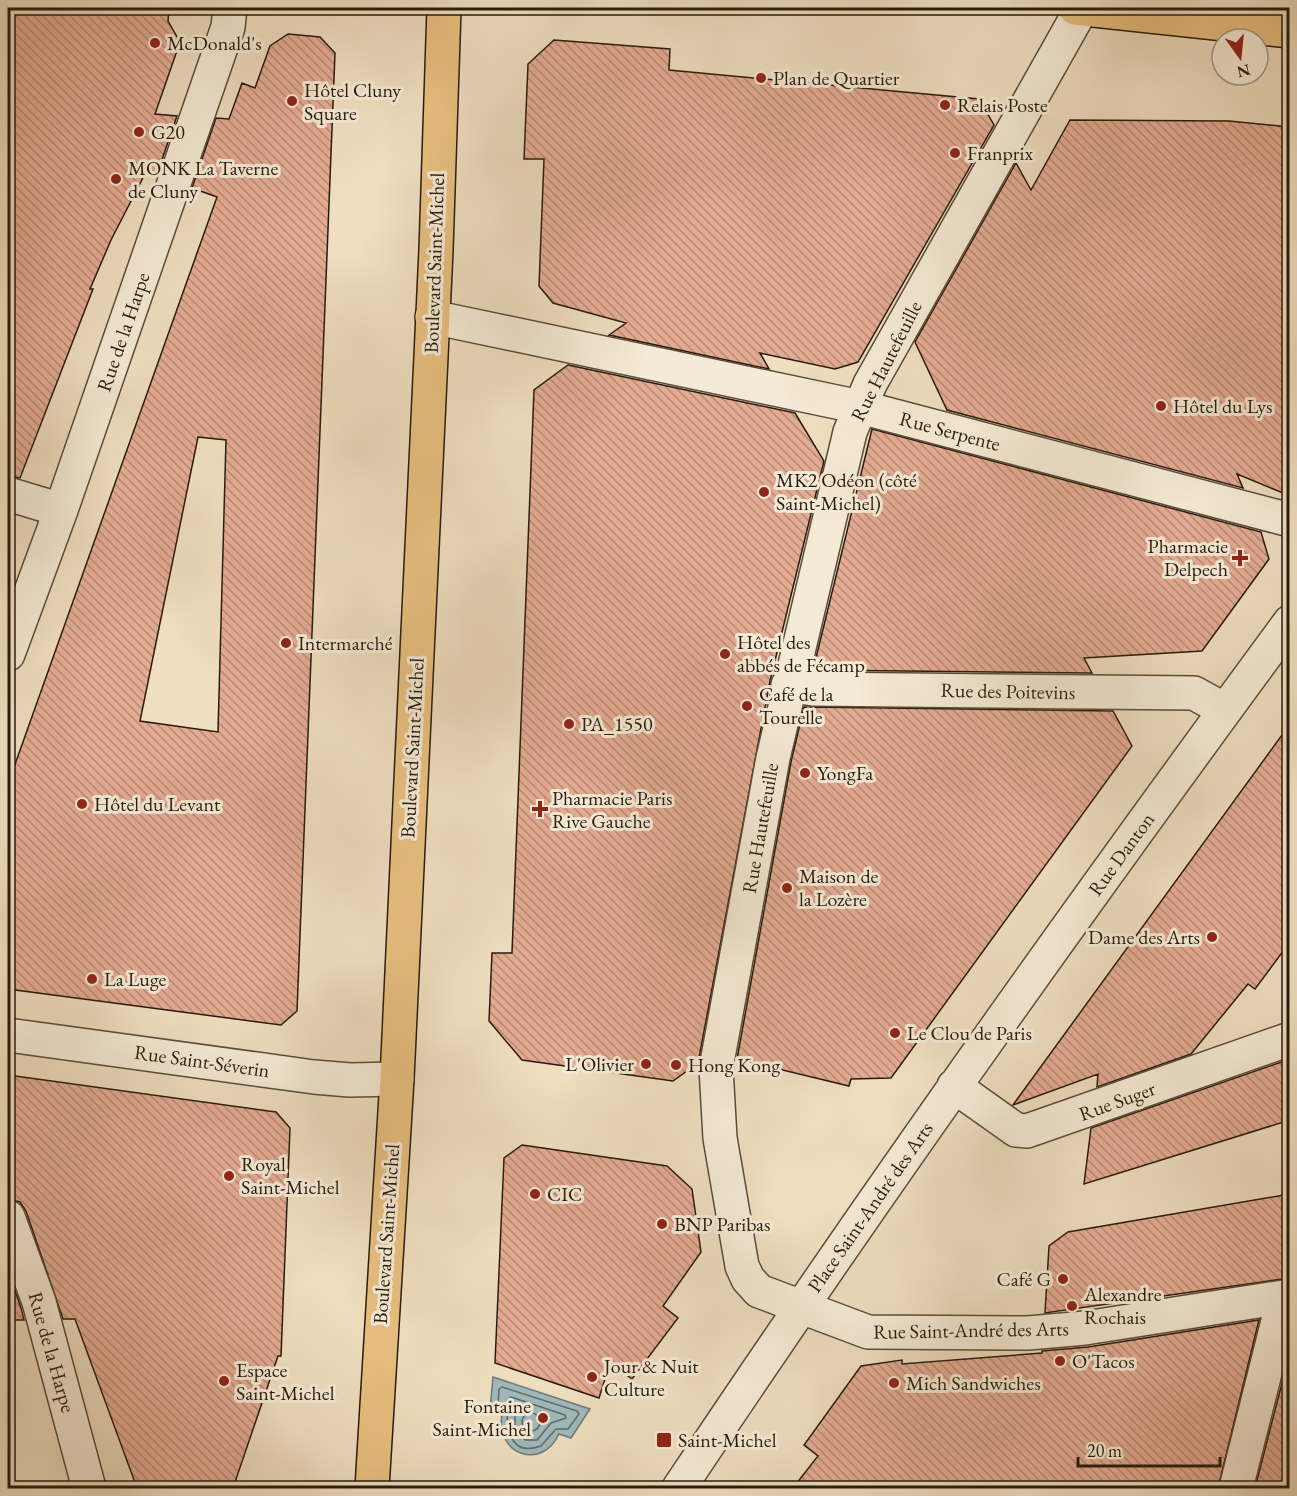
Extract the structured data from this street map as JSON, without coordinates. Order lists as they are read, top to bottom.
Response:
{
  "streets": {
    "main road": ["Boulevard Saint-Michel"],
    "street": [
      "Rue de la Harpe",
      "Rue Hautefeuille",
      "Rue Serpente",
      "Rue des Poitevins",
      "Rue Danton",
      "Rue Saint-Séverin",
      "Rue Suger",
      "Place Saint-André des Arts",
      "Rue Saint-André des Arts"
    ]
  },
  "crossings": [
    ["Boulevard Saint-Michel", "Rue Serpente"],
    ["Boulevard Saint-Michel", "Rue Saint-Séverin"],
    ["Rue Hautefeuille", "Rue Serpente"],
    ["Rue Hautefeuille", "Rue des Poitevins"],
    ["Rue Hautefeuille", "Place Saint-André des Arts"],
    ["Rue des Poitevins", "Rue Danton"],
    ["Rue Danton", "Rue Suger"],
    ["Rue Danton", "Place Saint-André des Arts"],
    ["Rue Suger", "Place Saint-André des Arts"],
    ["Place Saint-André des Arts", "Rue Saint-André des Arts"]
  ],
  "places": {
    "other": [
      "McDonald's",
      "Plan de Quartier",
      "Hôtel Cluny Square",
      "Relais Poste",
      "G20",
      "Franprix",
      "MONK La Taverne de Cluny",
      "Hôtel du Lys",
      "MK2 Odéon (côté Saint-Michel)",
      "Intermarché",
      "Hôtel des abbés de Fécamp",
      "Café de la Tourelle",
      "PA_1550",
      "YongFa",
      "Hôtel du Levant",
      "Maison de la Lozère",
      "Dame des Arts",
      "La Luge",
      "Le Clou de Paris",
      "L'Olivier",
      "Hong Kong",
      "Royal Saint-Michel",
      "CIC",
      "BNP Paribas",
      "Café G",
      "Alexandre Rochais",
      "O'Tacos",
      "Jour & Nuit Culture",
      "Espace Saint-Michel",
      "Mich Sandwiches",
      "Fontaine Saint-Michel"
    ],
    "health": ["Pharmacie Delpech", "Pharmacie Paris Rive Gauche"],
    "transit": ["Saint-Michel"]
  },
  "scale_bar": "20 m",
  "north": "bottom"
}
